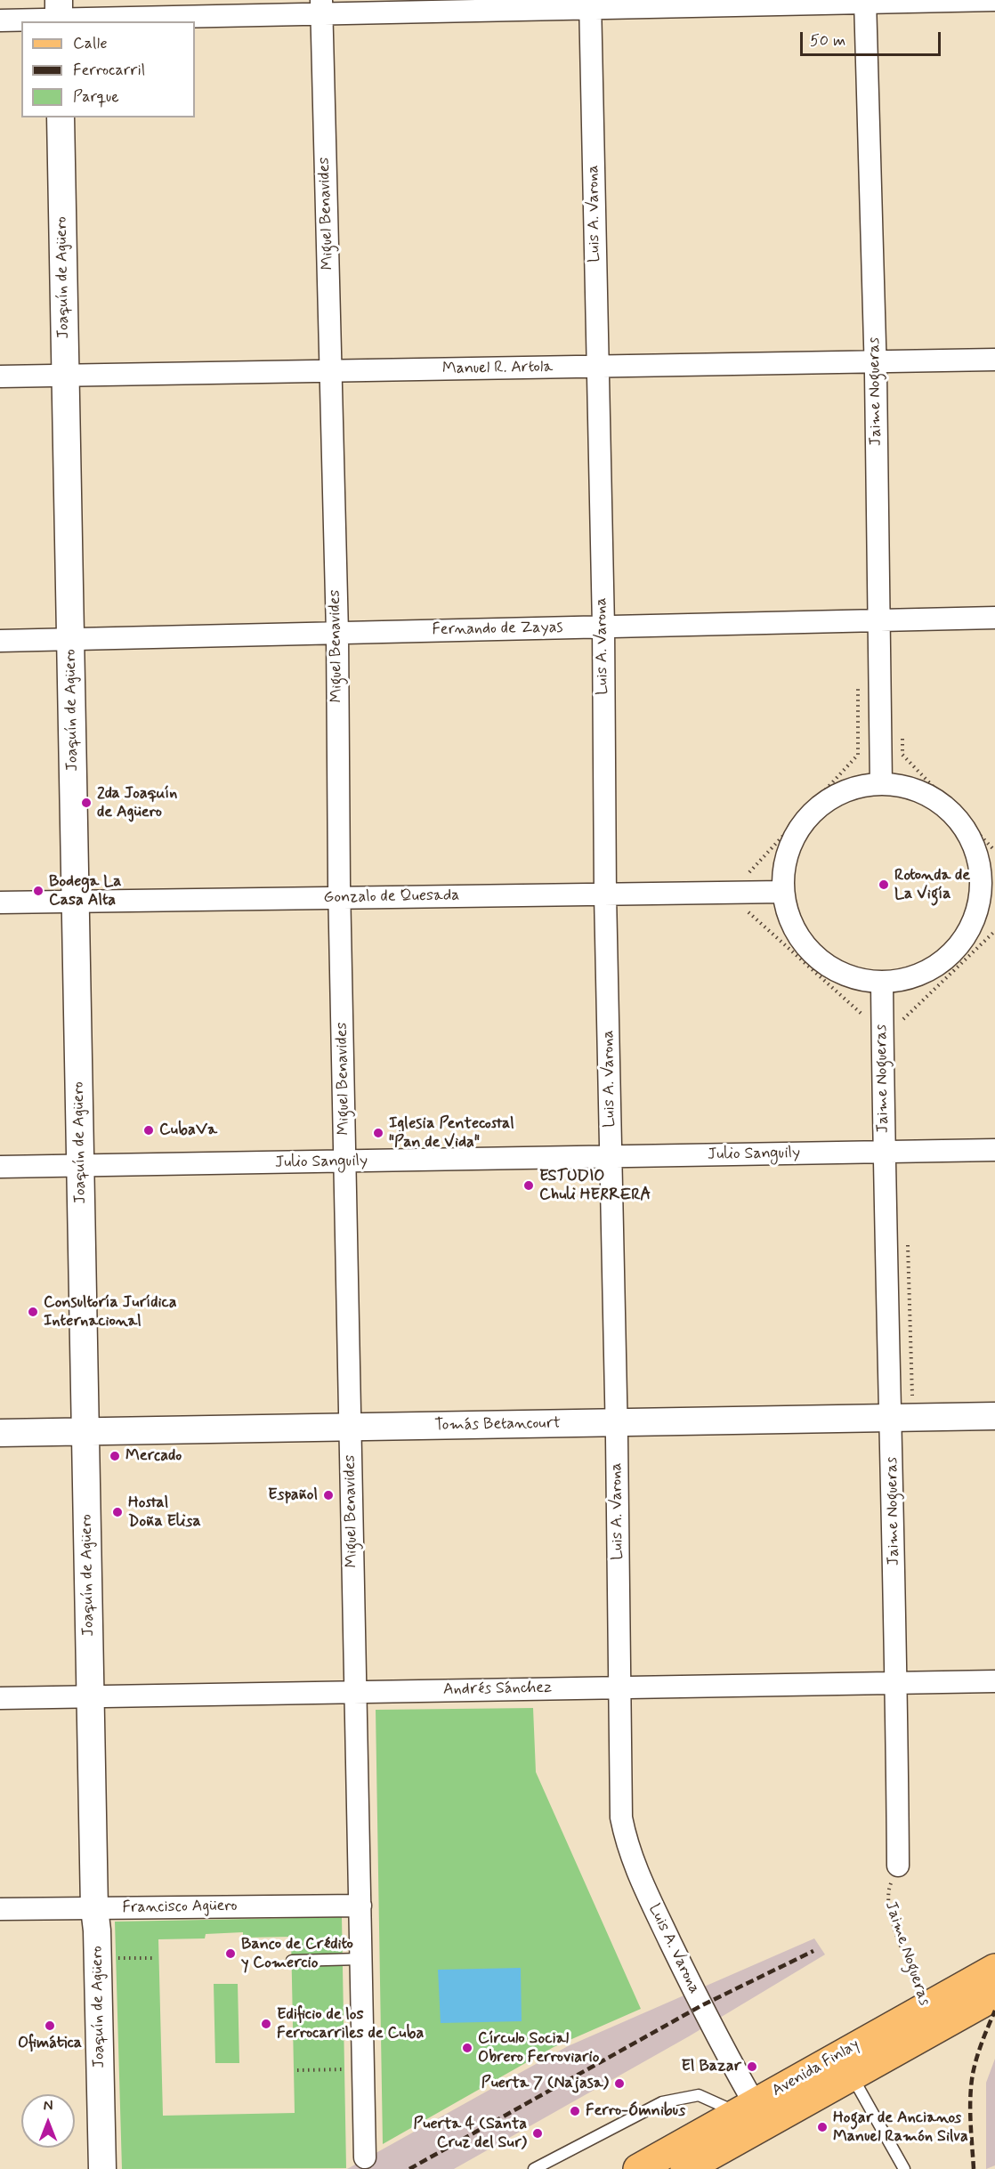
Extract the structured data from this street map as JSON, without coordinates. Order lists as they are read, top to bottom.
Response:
{
  "streets": {
    "main road": ["Avenida Finlay"],
    "street": [
      "Miguel Benavides",
      "Luis A. Varona",
      "Joaquín de Agüero",
      "Manuel R. Artola",
      "Jaime Nogueras",
      "Fernando de Zayas",
      "Gonzalo de Quesada",
      "Julio Sanguily",
      "Tomás Betancourt",
      "Andrés Sánchez",
      "Francisco Agüero"
    ]
  },
  "crossings": [
    ["Miguel Benavides", "Manuel R. Artola"],
    ["Miguel Benavides", "Fernando de Zayas"],
    ["Miguel Benavides", "Gonzalo de Quesada"],
    ["Miguel Benavides", "Julio Sanguily"],
    ["Miguel Benavides", "Tomás Betancourt"],
    ["Miguel Benavides", "Andrés Sánchez"],
    ["Miguel Benavides", "Francisco Agüero"],
    ["Luis A. Varona", "Manuel R. Artola"],
    ["Luis A. Varona", "Fernando de Zayas"],
    ["Luis A. Varona", "Gonzalo de Quesada"],
    ["Luis A. Varona", "Julio Sanguily"],
    ["Luis A. Varona", "Tomás Betancourt"],
    ["Luis A. Varona", "Andrés Sánchez"],
    ["Luis A. Varona", "Avenida Finlay"],
    ["Joaquín de Agüero", "Manuel R. Artola"],
    ["Joaquín de Agüero", "Fernando de Zayas"],
    ["Joaquín de Agüero", "Gonzalo de Quesada"],
    ["Joaquín de Agüero", "Julio Sanguily"],
    ["Joaquín de Agüero", "Tomás Betancourt"],
    ["Joaquín de Agüero", "Andrés Sánchez"],
    ["Joaquín de Agüero", "Francisco Agüero"],
    ["Manuel R. Artola", "Jaime Nogueras"],
    ["Jaime Nogueras", "Fernando de Zayas"],
    ["Jaime Nogueras", "Julio Sanguily"],
    ["Jaime Nogueras", "Tomás Betancourt"],
    ["Jaime Nogueras", "Andrés Sánchez"],
    ["Jaime Nogueras", "Avenida Finlay"]
  ],
  "places": [
    "2da Joaquín de Agüero",
    "Rotonda de La Vigía",
    "Bodega La Casa Alta",
    "CubaVa",
    "Iglesia Pentecostal \"Pan de Vida\"",
    "ESTUDIO Chuli HERRERA",
    "Consultoría Jurídica Internacional",
    "Mercado",
    "Español",
    "Hostal Doña Elisa",
    "Banco de Crédito y Comercio",
    "Edificio de los Ferrocarriles de Cuba",
    "Ofimática",
    "Círculo Social Obrero Ferroviario",
    "El Bazar",
    "Puerta 7 (Najasa)",
    "Ferro-Ómnibus",
    "Hogar de Ancianos Manuel Ramón Silva",
    "Puerta 4 (Santa Cruz del Sur)"
  ],
  "legend": ["Calle", "Ferrocarril", "Parque"],
  "scale_bar": "50 m",
  "north": "top"
}
